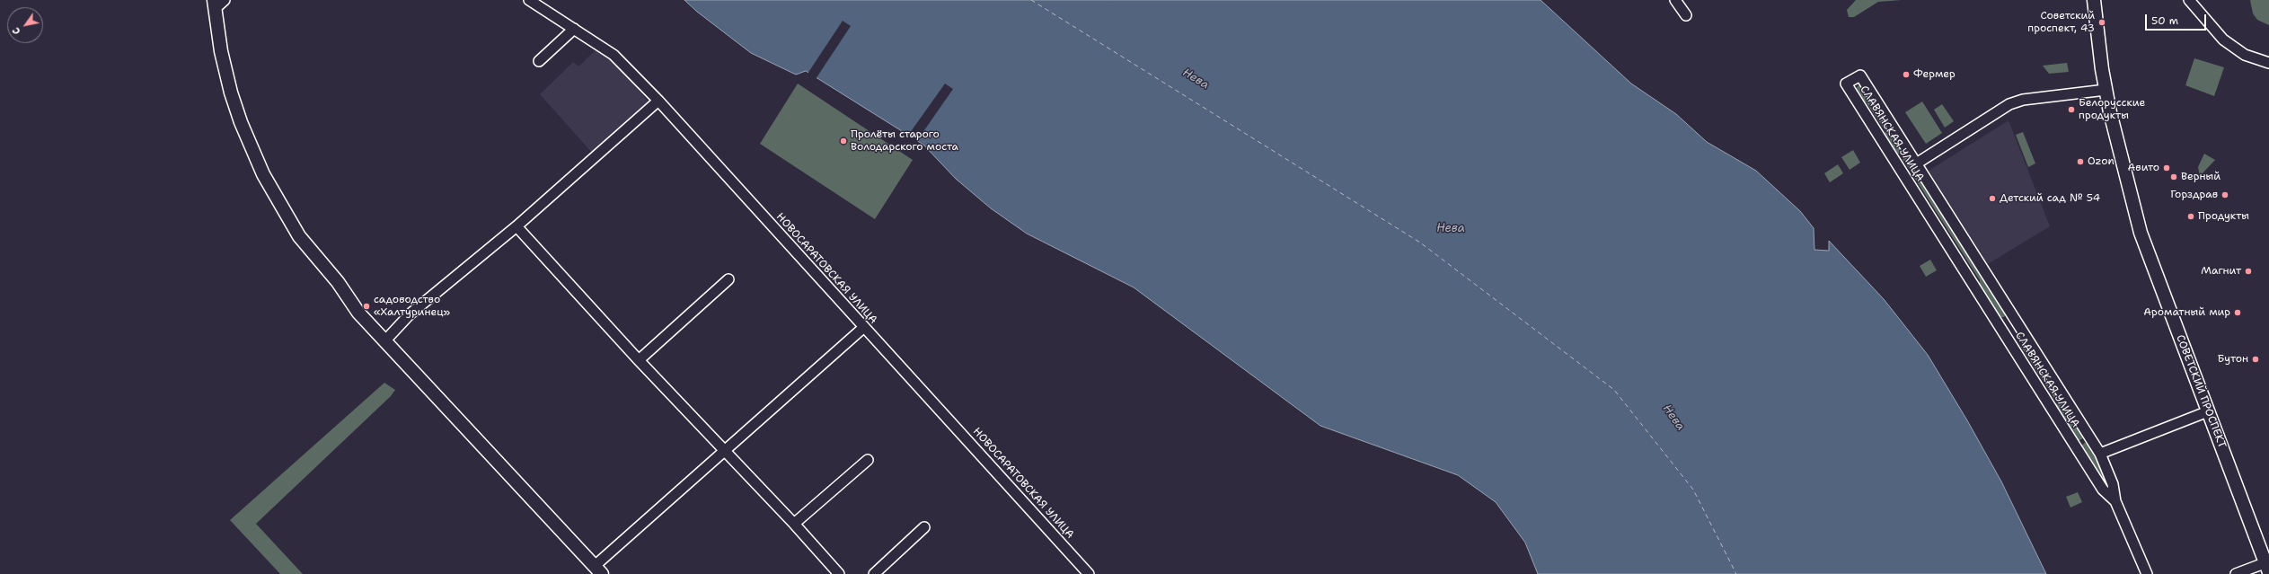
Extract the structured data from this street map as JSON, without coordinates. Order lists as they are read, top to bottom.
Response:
{
  "streets": {
    "main road": ["СОВЕТСКИЙ ПРОСПЕКТ"],
    "street": ["СЛАВЯНСКАЯ УЛИЦА", "НОВОСАРАТОВСКАЯ УЛИЦА"]
  },
  "water": ["Нева"],
  "places": [
    "Советский проспект, 43",
    "Фермер",
    "Белорусские продукты",
    "Пролёты старого Володарского моста",
    "Ozon",
    "Авито",
    "Верный",
    "Горздрав",
    "Детский сад № 54",
    "Продукты",
    "Магнит",
    "садоводство «Халтуринец»",
    "Ароматный мир",
    "Бутон"
  ],
  "scale_bar": "50 m",
  "north": "bottom left"
}
